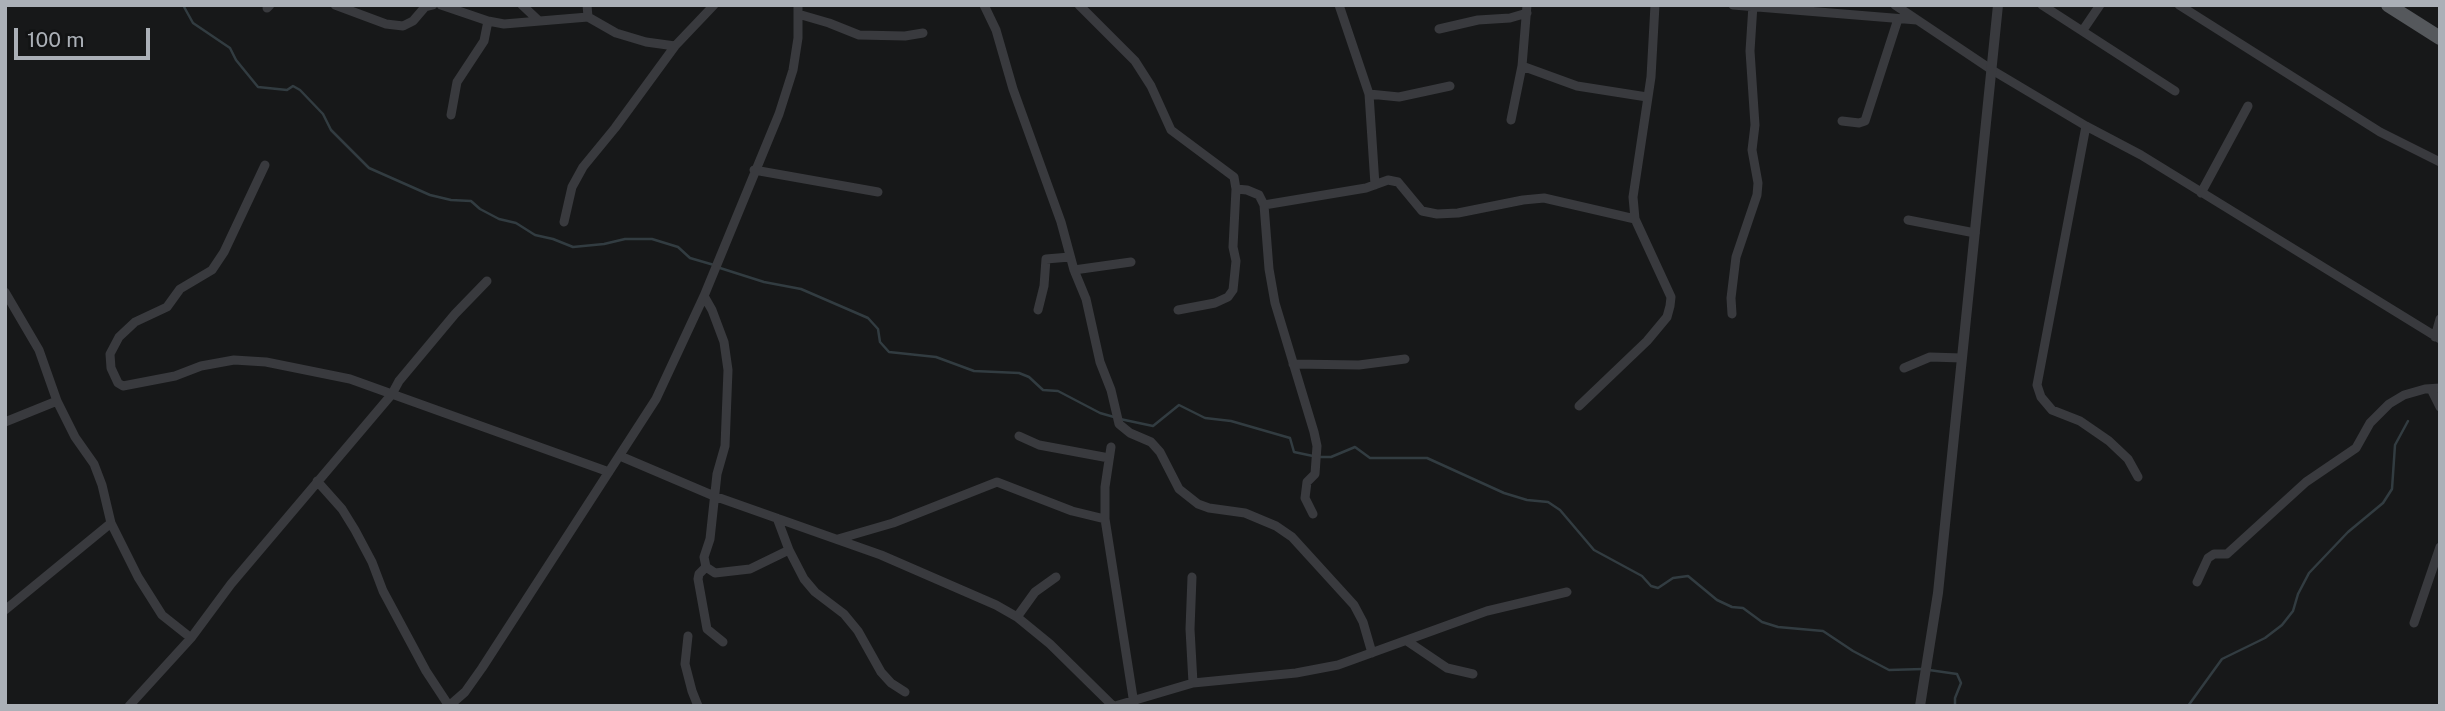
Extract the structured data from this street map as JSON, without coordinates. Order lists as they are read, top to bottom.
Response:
{
  "scale_bar": "100 m"
}
